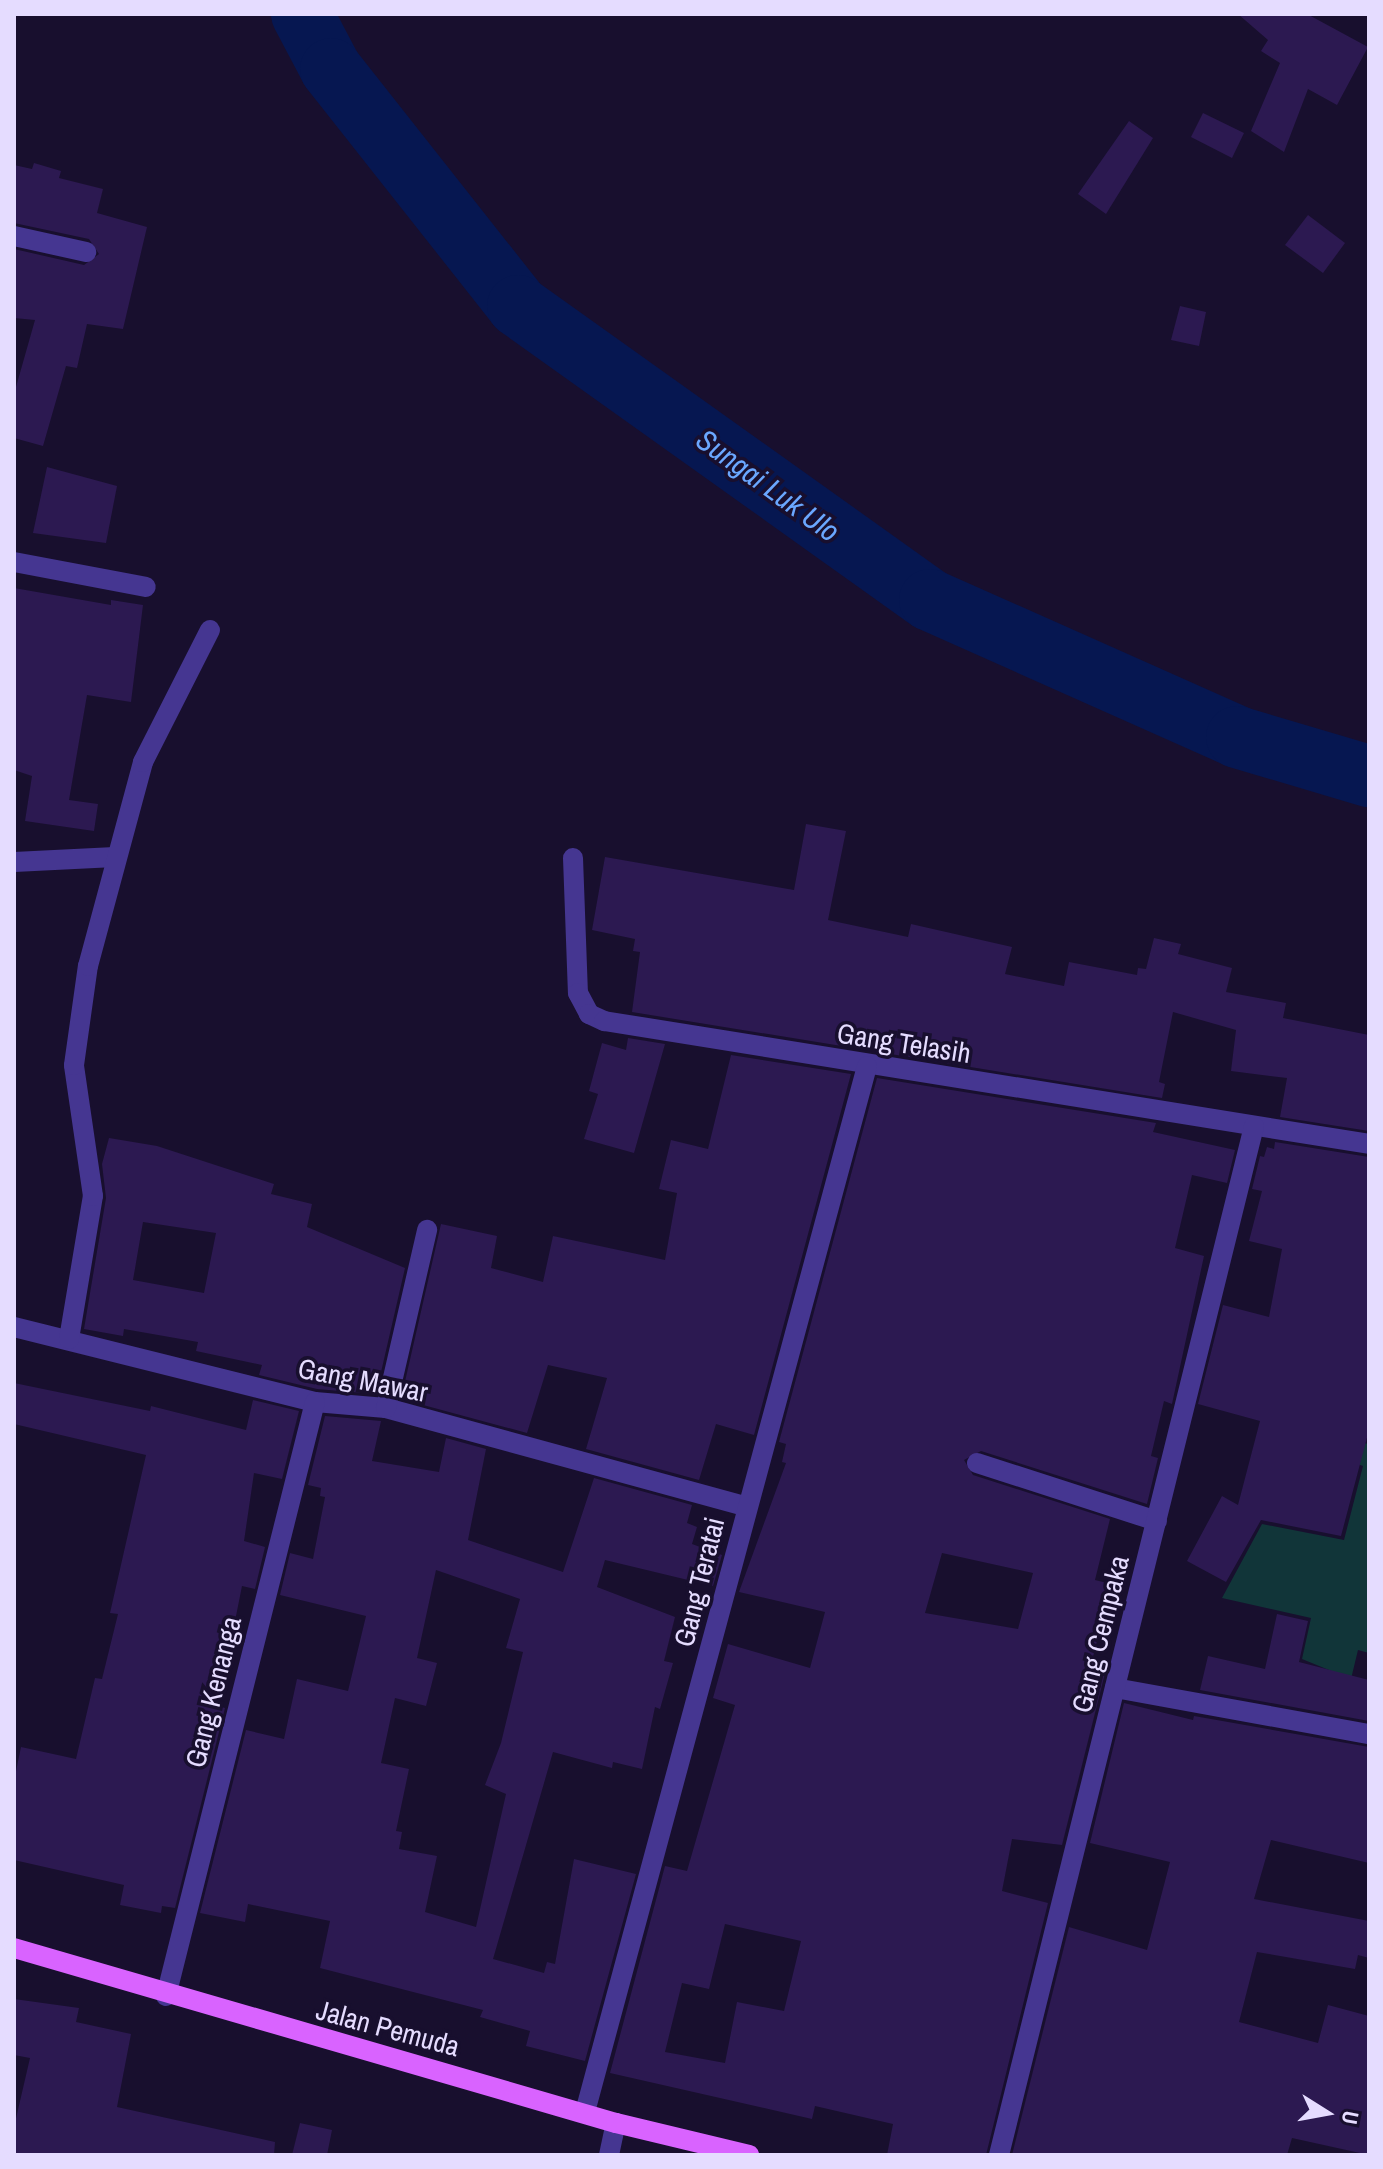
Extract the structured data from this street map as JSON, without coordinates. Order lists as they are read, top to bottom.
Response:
{
  "streets": {
    "main road": ["Jalan Pemuda"],
    "street": [
      "Gang Telasih",
      "Gang Mawar",
      "Gang Teratai",
      "Gang Cempaka",
      "Gang Kenanga"
    ]
  },
  "crossings": [
    ["Gang Telasih", "Gang Teratai"],
    ["Gang Telasih", "Gang Cempaka"],
    ["Gang Mawar", "Gang Teratai"],
    ["Gang Mawar", "Gang Kenanga"],
    ["Gang Teratai", "Jalan Pemuda"],
    ["Gang Kenanga", "Jalan Pemuda"]
  ],
  "water": ["Sungai Luk Ulo"],
  "north": "right"
}
